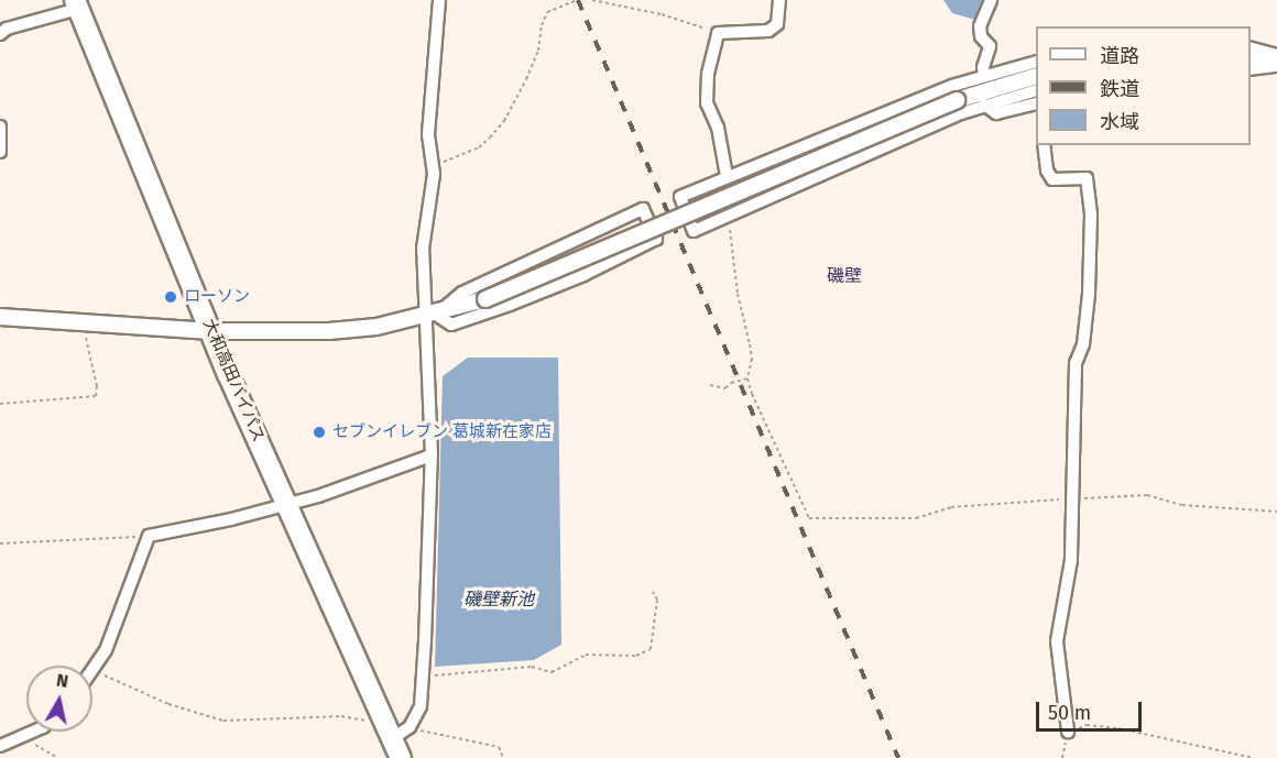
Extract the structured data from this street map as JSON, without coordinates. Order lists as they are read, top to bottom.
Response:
{
  "streets": {
    "highway": ["大和高田バイパス"]
  },
  "districts": ["磯壁"],
  "water": ["磯壁新池"],
  "places": ["ローソン", "セブンイレブン 葛城新在家店"],
  "legend": ["道路", "鉄道", "水域"],
  "scale_bar": "50 m",
  "north": "top"
}
